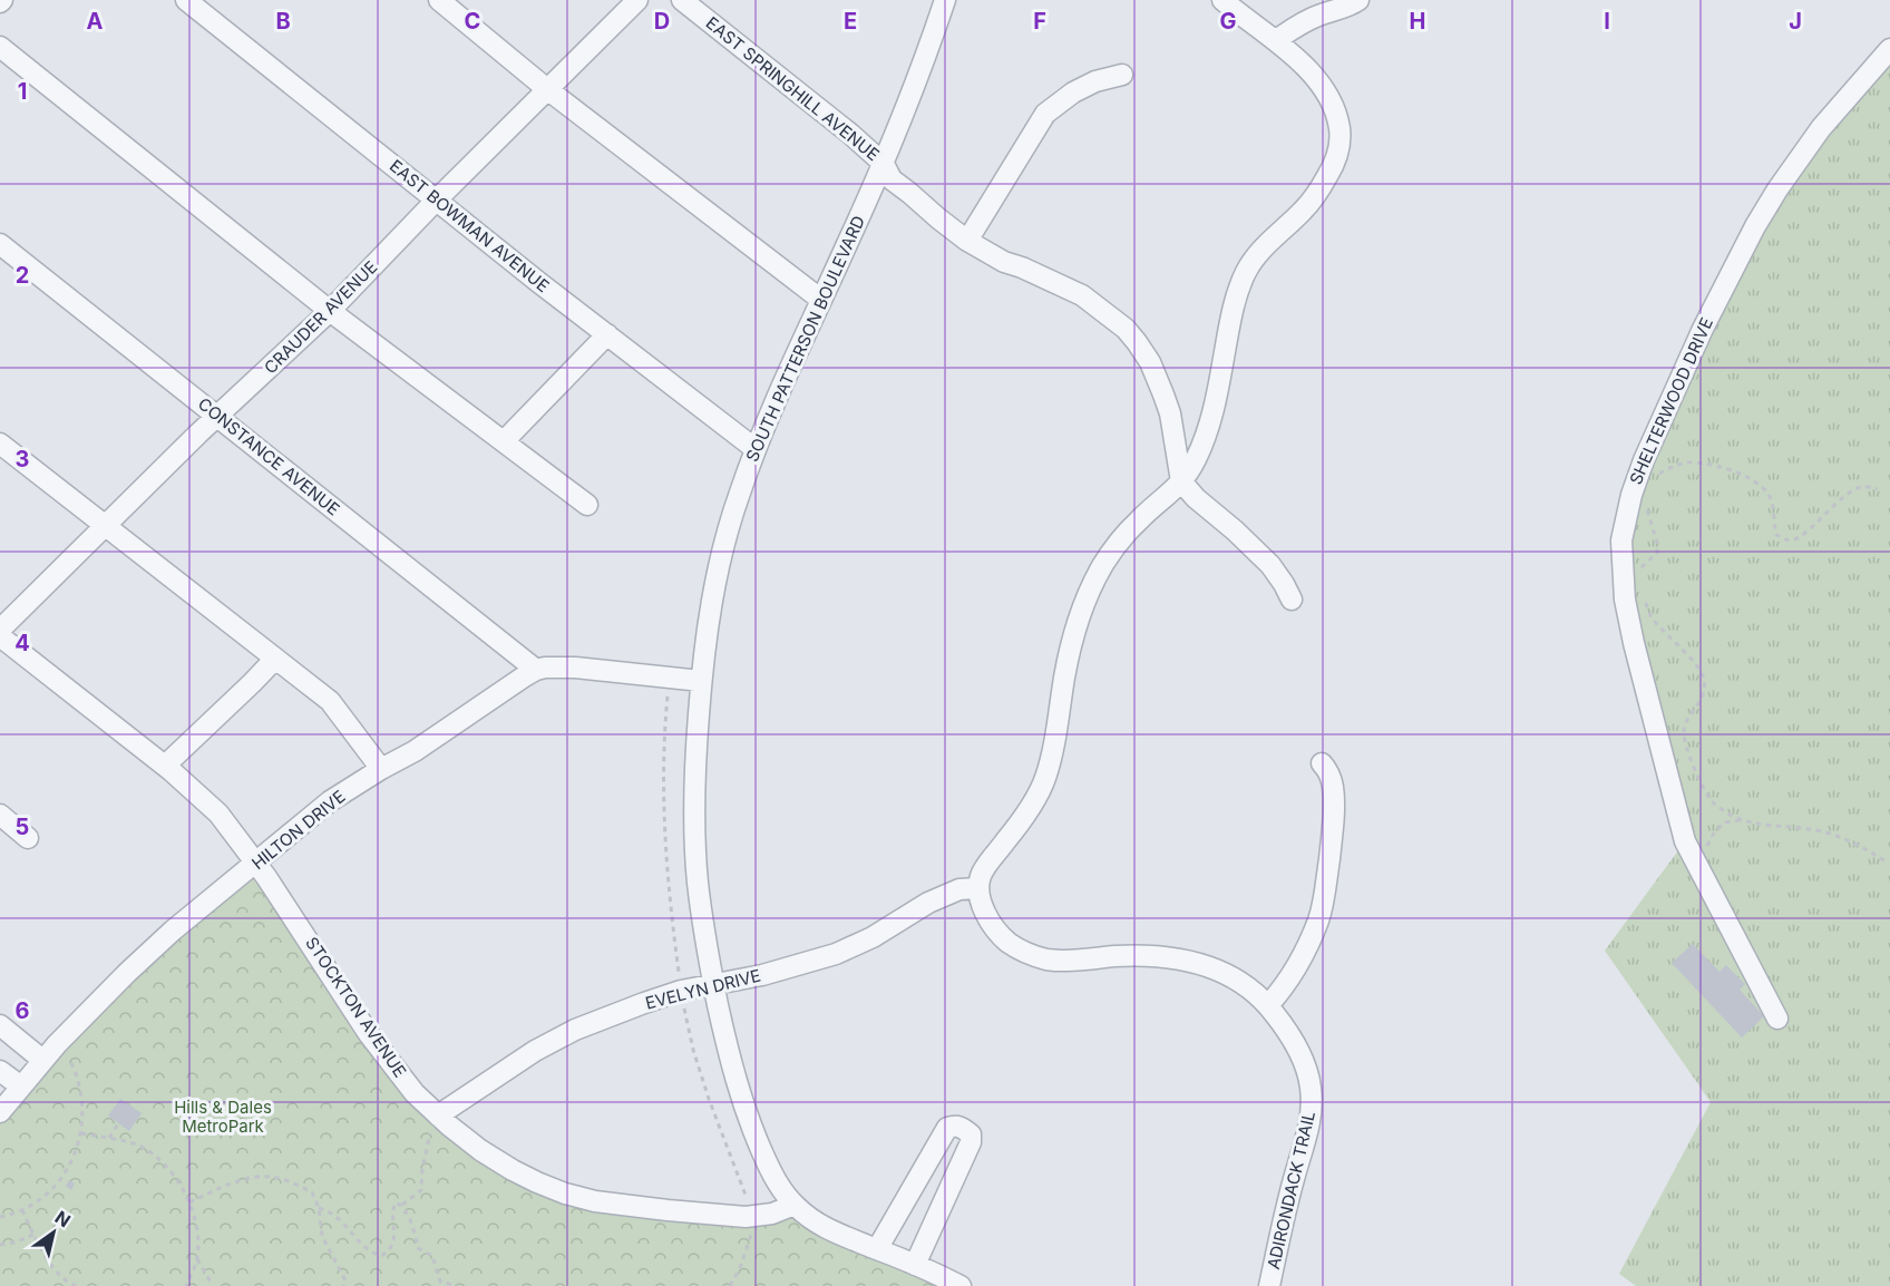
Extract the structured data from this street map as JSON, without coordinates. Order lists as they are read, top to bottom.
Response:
{
  "streets": {
    "street": [
      "EAST SPRINGHILL AVENUE",
      "EAST BOWMAN AVENUE",
      "CRAUDER AVENUE",
      "SOUTH PATTERSON BOULEVARD",
      "SHELTERWOOD DRIVE",
      "CONSTANCE AVENUE",
      "HILTON DRIVE",
      "EVELYN DRIVE",
      "STOCKTON AVENUE",
      "ADIRONDACK TRAIL"
    ]
  },
  "crossings": [
    ["EAST SPRINGHILL AVENUE", "SOUTH PATTERSON BOULEVARD"],
    ["EAST BOWMAN AVENUE", "CRAUDER AVENUE"],
    ["EAST BOWMAN AVENUE", "SOUTH PATTERSON BOULEVARD"],
    ["CRAUDER AVENUE", "CONSTANCE AVENUE"],
    ["SOUTH PATTERSON BOULEVARD", "HILTON DRIVE"],
    ["SOUTH PATTERSON BOULEVARD", "EVELYN DRIVE"],
    ["SOUTH PATTERSON BOULEVARD", "STOCKTON AVENUE"],
    ["CONSTANCE AVENUE", "HILTON DRIVE"],
    ["HILTON DRIVE", "STOCKTON AVENUE"],
    ["EVELYN DRIVE", "STOCKTON AVENUE"],
    ["EVELYN DRIVE", "ADIRONDACK TRAIL"]
  ],
  "parks": ["Hills & Dales MetroPark"],
  "north": "top right",
  "grid": {
    "columns": [
      "A",
      "B",
      "C",
      "D",
      "E",
      "F",
      "G",
      "H",
      "I",
      "J"
    ],
    "rows": [
      "1",
      "2",
      "3",
      "4",
      "5",
      "6"
    ]
  }
}
